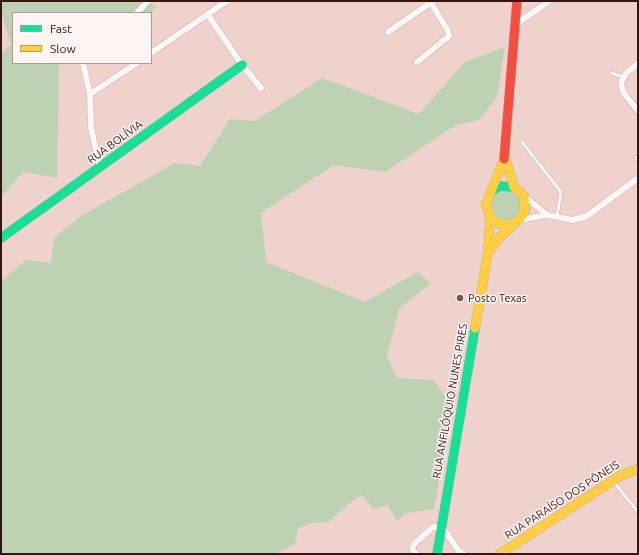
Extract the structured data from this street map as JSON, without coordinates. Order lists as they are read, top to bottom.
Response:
{
  "streets": {
    "main road": ["RUA BOLÍVIA", "RUA ANFILÓQUIO NUNES PIRES", "RUA PARAÍSO DOS PÔNEIS"]
  },
  "places": ["Posto Texas"],
  "legend": ["Fast", "Slow"]
}
